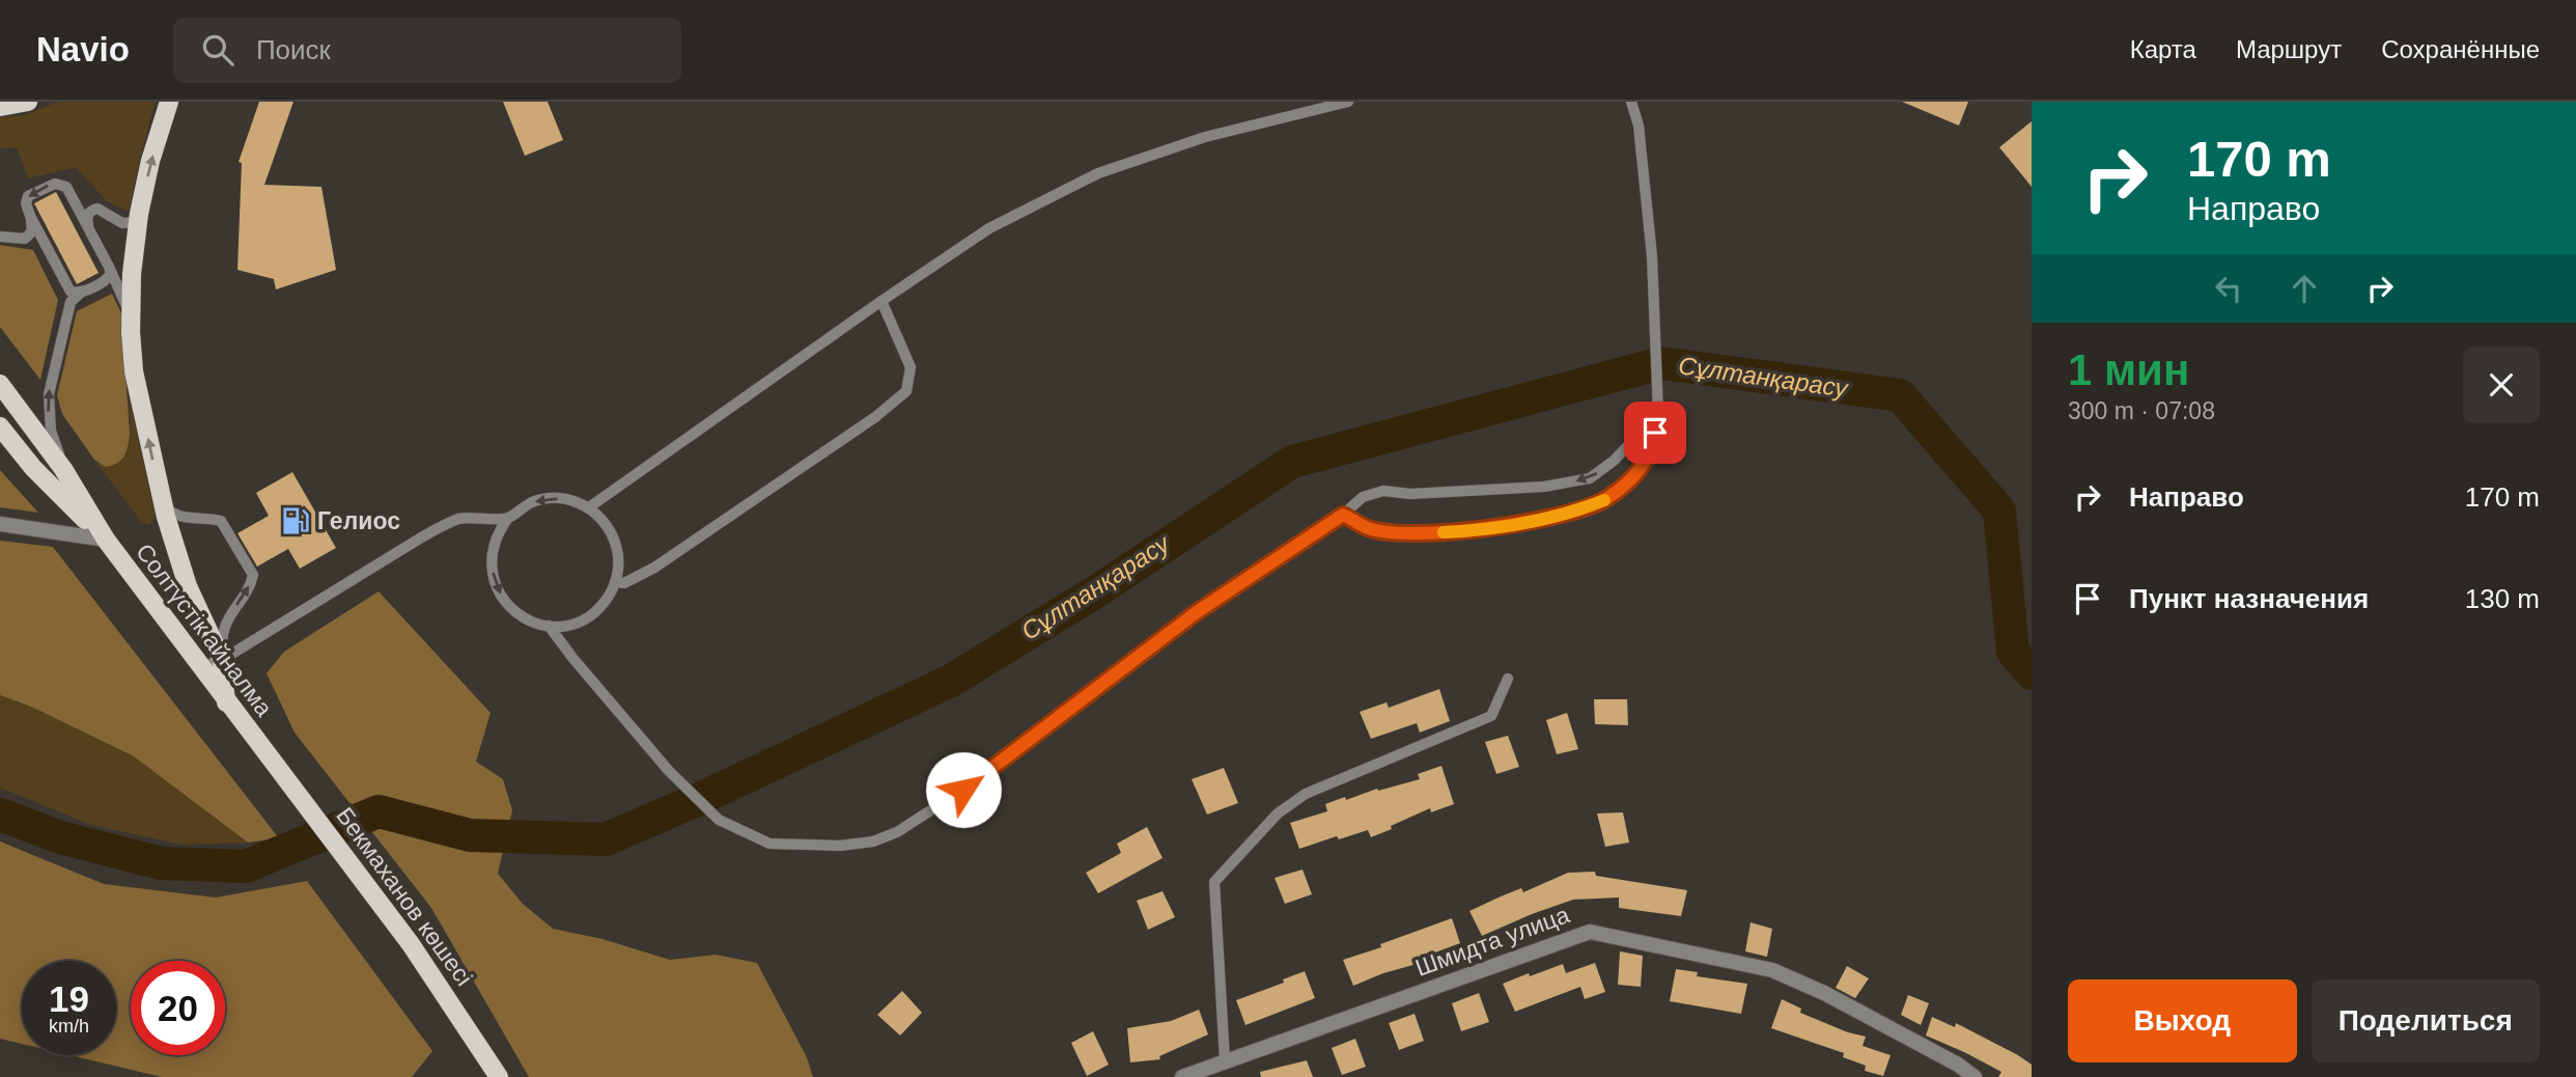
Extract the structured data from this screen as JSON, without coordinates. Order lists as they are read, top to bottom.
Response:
{
  "streets": {
    "main road": ["Солтүстік айналма", "Бекмаханов көшесі"],
    "street": ["Шмидта улица"]
  },
  "crossings": [
    ["Солтүстік айналма", "Бекмаханов көшесі"]
  ],
  "water": ["Сұлтанқарасу"],
  "places": {
    "fuel station": ["Гелиос"]
  },
  "page": {
    "header": "Navio",
    "search": "Поиск",
    "nav": ["Карта", "Маршрут", "Сохранённые"],
    "turn": ["170 m", "Направо"],
    "heading": ["1 мин", "300 m · 07:08"],
    "list": [
      {
        "name": "Направо",
        "value": "170 m"
      },
      {
        "name": "Пункт назначения",
        "value": "130 m"
      }
    ],
    "speed": "19 km/h",
    "limit": "20",
    "buttons": ["Выход", "Поделиться"]
  }
}
